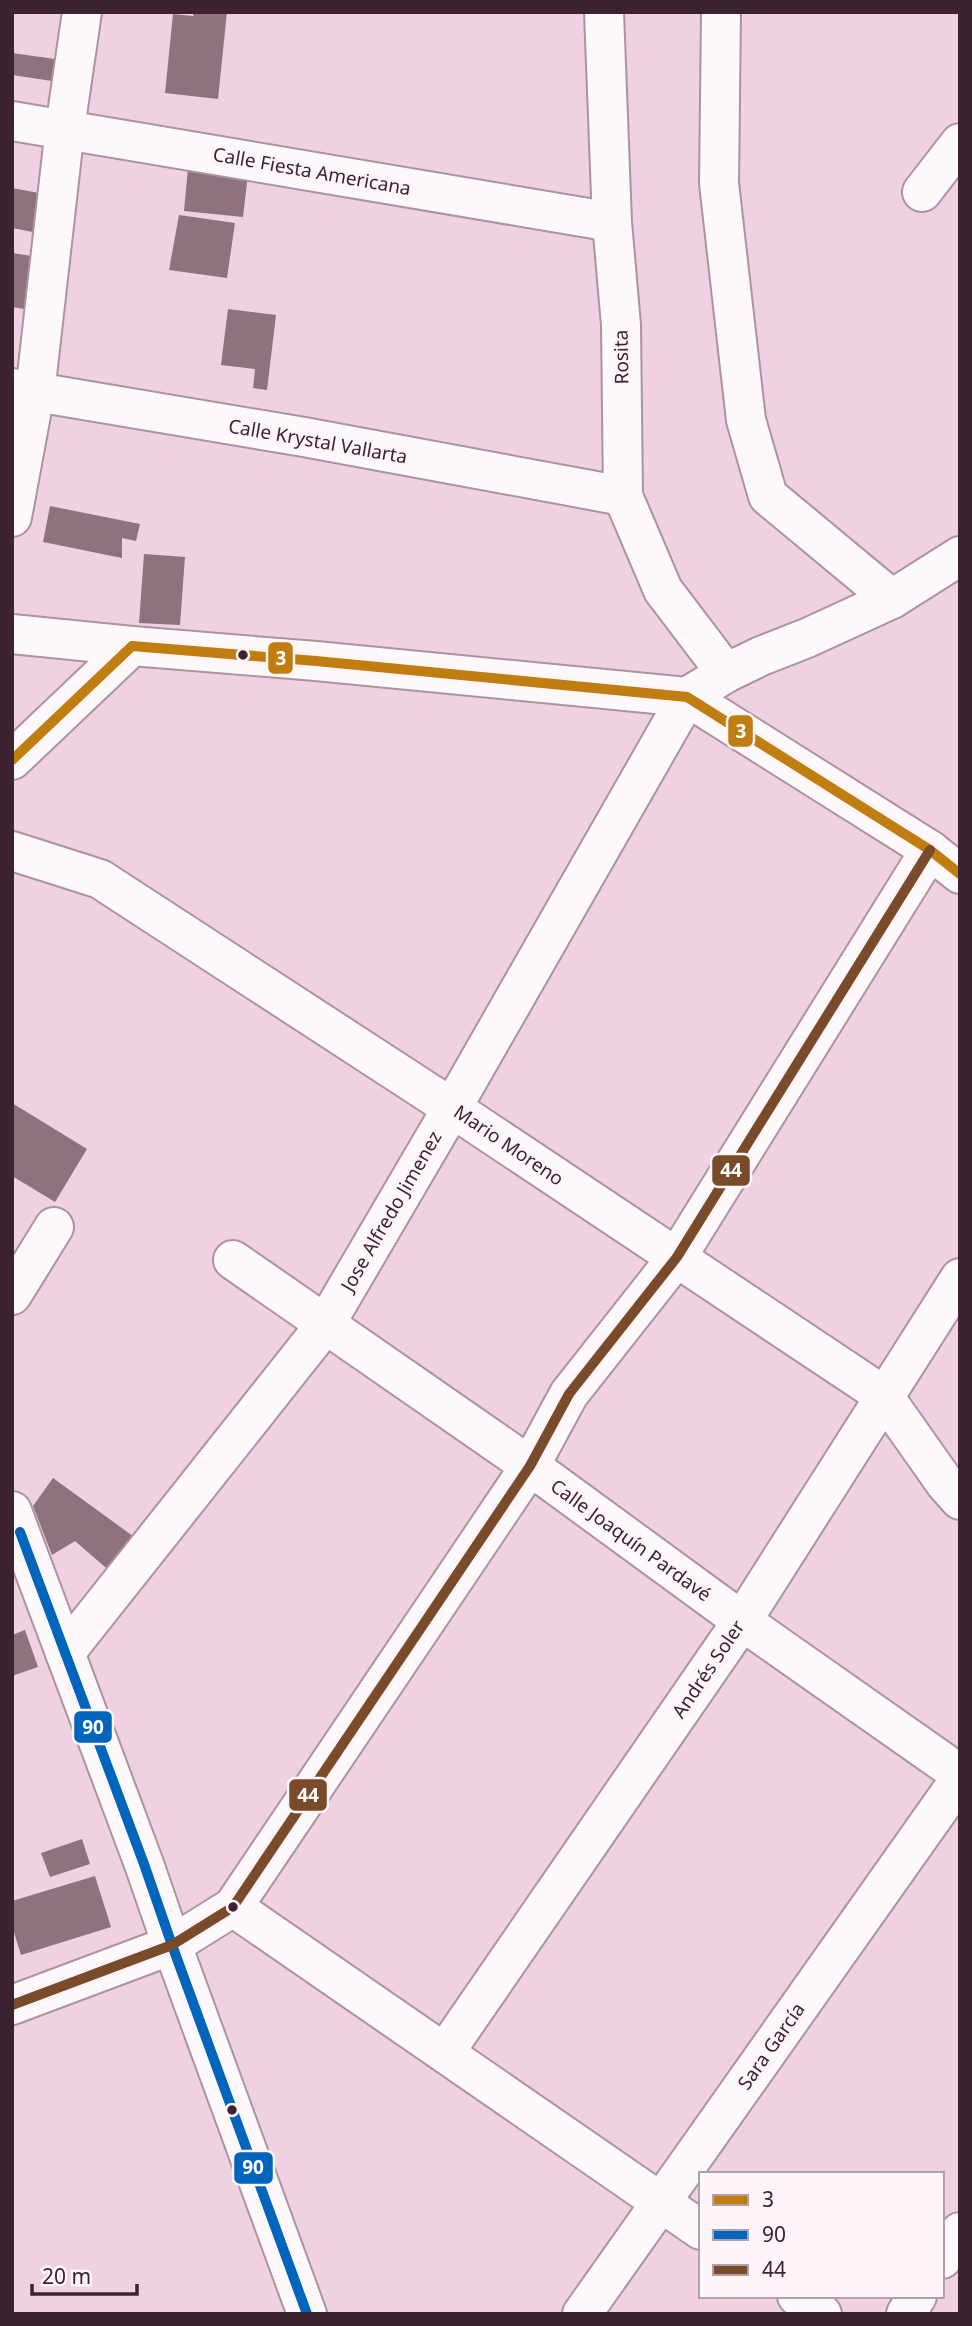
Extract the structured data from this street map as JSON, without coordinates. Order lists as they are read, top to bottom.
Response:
{
  "streets": {
    "street": [
      "Calle Fiesta Americana",
      "Rosita",
      "Calle Krystal Vallarta",
      "Mario Moreno",
      "Jose Alfredo Jimenez",
      "Calle Joaquín Pardavé",
      "Andrés Soler",
      "Sara García"
    ]
  },
  "crossings": [
    ["Calle Fiesta Americana", "Rosita"],
    ["Rosita", "Calle Krystal Vallarta"],
    ["Mario Moreno", "Jose Alfredo Jimenez"],
    ["Mario Moreno", "Andrés Soler"],
    ["Jose Alfredo Jimenez", "Calle Joaquín Pardavé"],
    ["Calle Joaquín Pardavé", "Andrés Soler"],
    ["Calle Joaquín Pardavé", "Sara García"]
  ],
  "lines": ["transit line 3", "transit line 44", "transit line 90"],
  "legend": ["3", "90", "44"],
  "scale_bar": "20 m"
}
